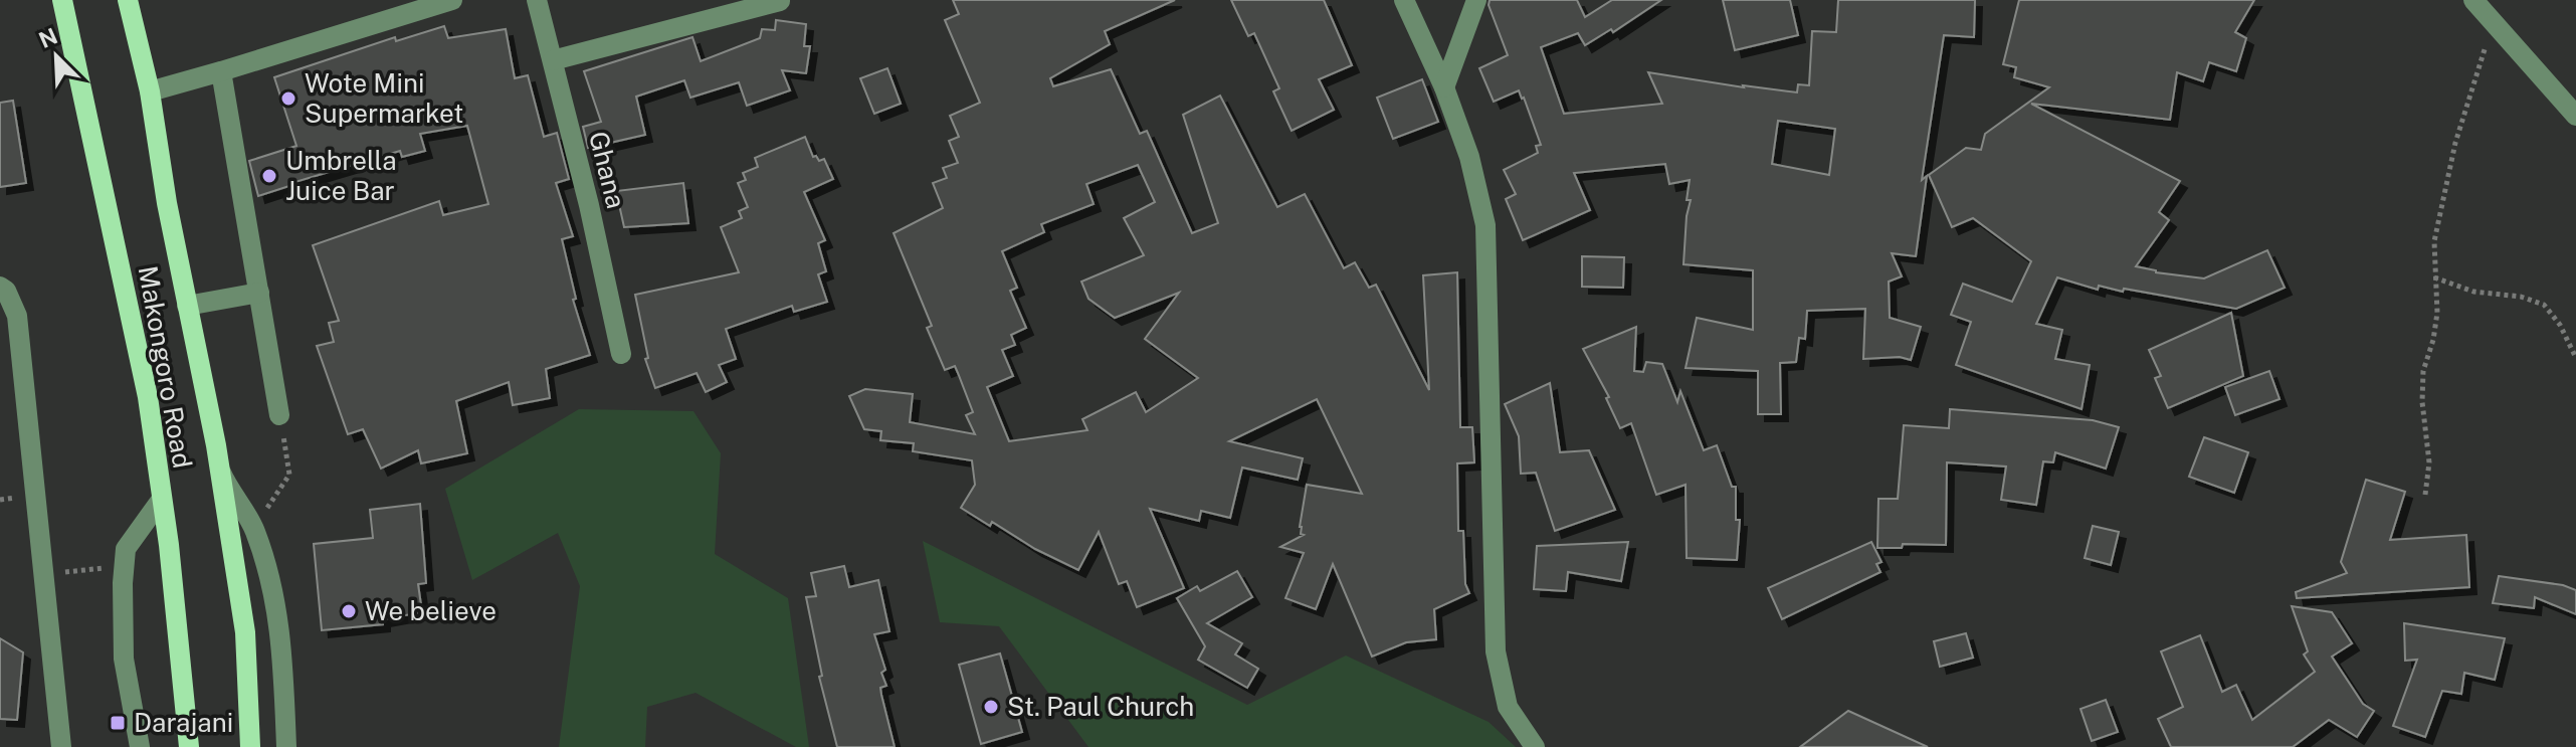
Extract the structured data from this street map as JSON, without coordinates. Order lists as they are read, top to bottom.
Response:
{
  "streets": {
    "main road": ["Makongoro Road"],
    "street": ["Ghana"]
  },
  "places": {
    "other": [
      "Wote Mini Supermarket",
      "Umbrella Juice Bar",
      "We believe",
      "St. Paul Church"
    ],
    "transit": ["Darajani"]
  },
  "north": "top left"
}
